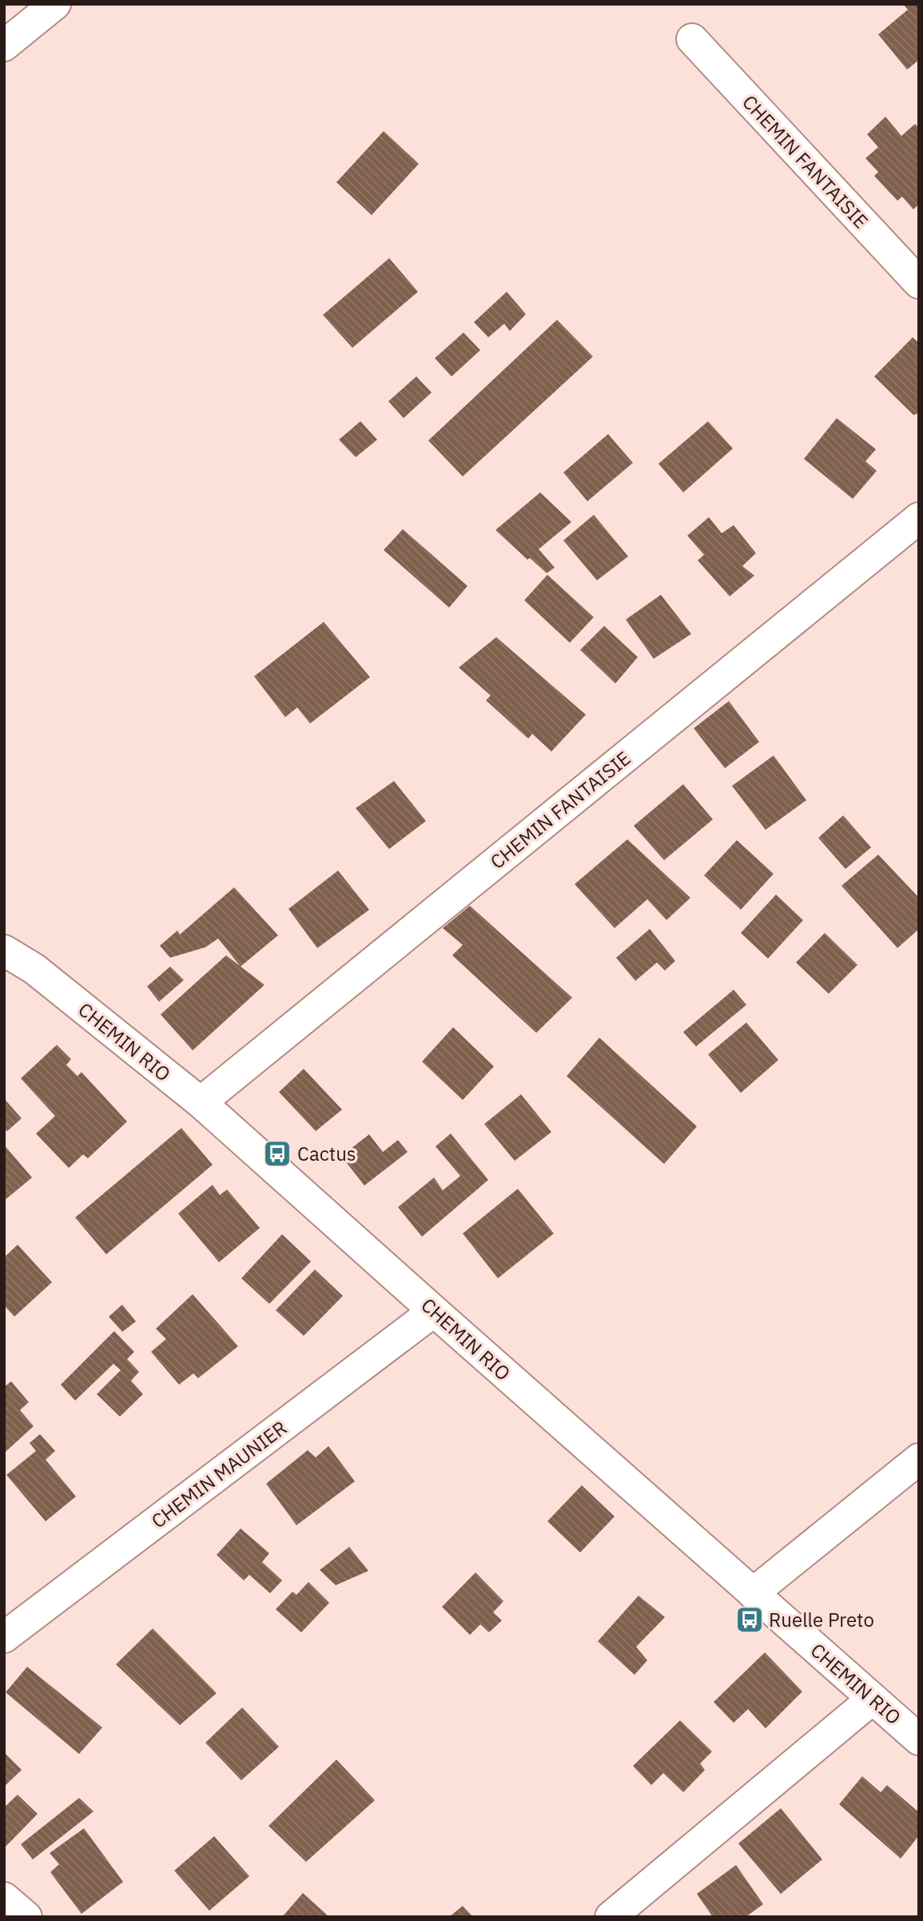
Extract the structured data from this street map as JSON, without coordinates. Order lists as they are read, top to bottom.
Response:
{
  "streets": {
    "street": ["CHEMIN FANTAISIE", "CHEMIN RIO", "CHEMIN MAUNIER"]
  },
  "crossings": [
    ["CHEMIN FANTAISIE", "CHEMIN RIO"],
    ["CHEMIN RIO", "CHEMIN MAUNIER"]
  ],
  "places": {
    "bus stop": ["Cactus", "Ruelle Preto"]
  }
}
